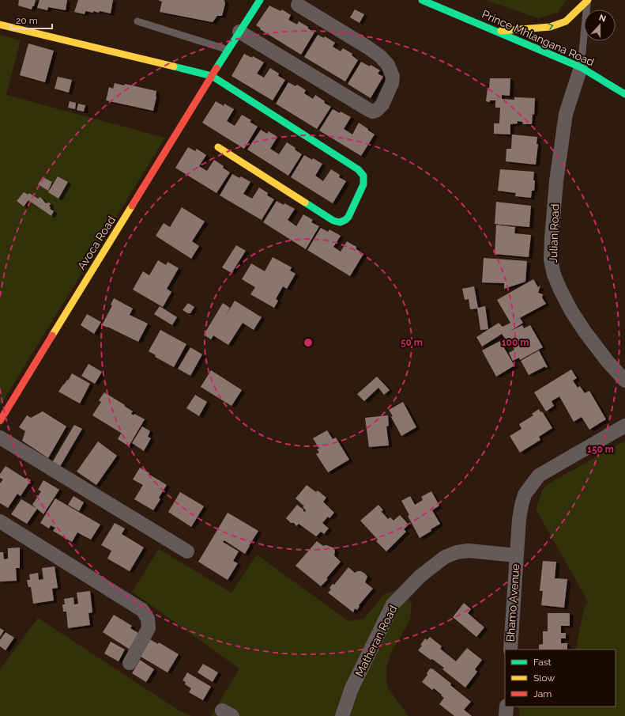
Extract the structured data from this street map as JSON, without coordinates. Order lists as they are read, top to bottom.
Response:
{
  "streets": {
    "street": [
      "Prince Mhlangana Road",
      "Julian Road",
      "Avoca Road",
      "Bhamo Avenue",
      "Matheran Road"
    ]
  },
  "crossings": [
    ["Prince Mhlangana Road", "Julian Road"],
    ["Bhamo Avenue", "Matheran Road"]
  ],
  "legend": ["Fast", "Slow", "Jam"],
  "scale_bar": "20 m",
  "north": "top",
  "rings": ["50 m", "100 m", "150 m"]
}
